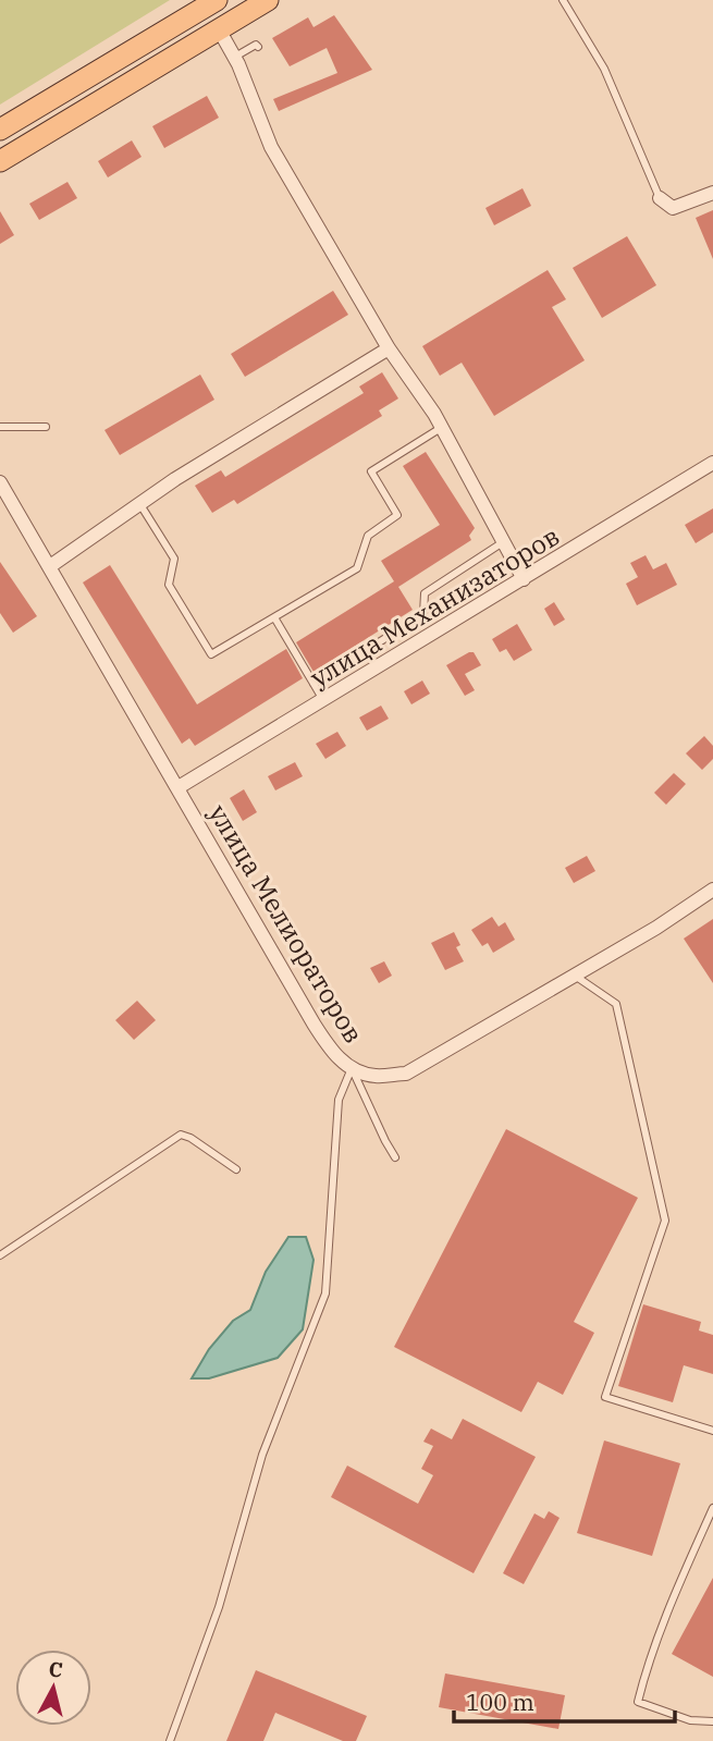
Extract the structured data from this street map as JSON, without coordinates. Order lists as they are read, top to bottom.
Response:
{
  "streets": {
    "street": ["улица Механизаторов", "улица Мелиораторов"]
  },
  "crossings": [
    ["улица Механизаторов", "улица Мелиораторов"]
  ],
  "scale_bar": "100 m",
  "north": "top"
}
